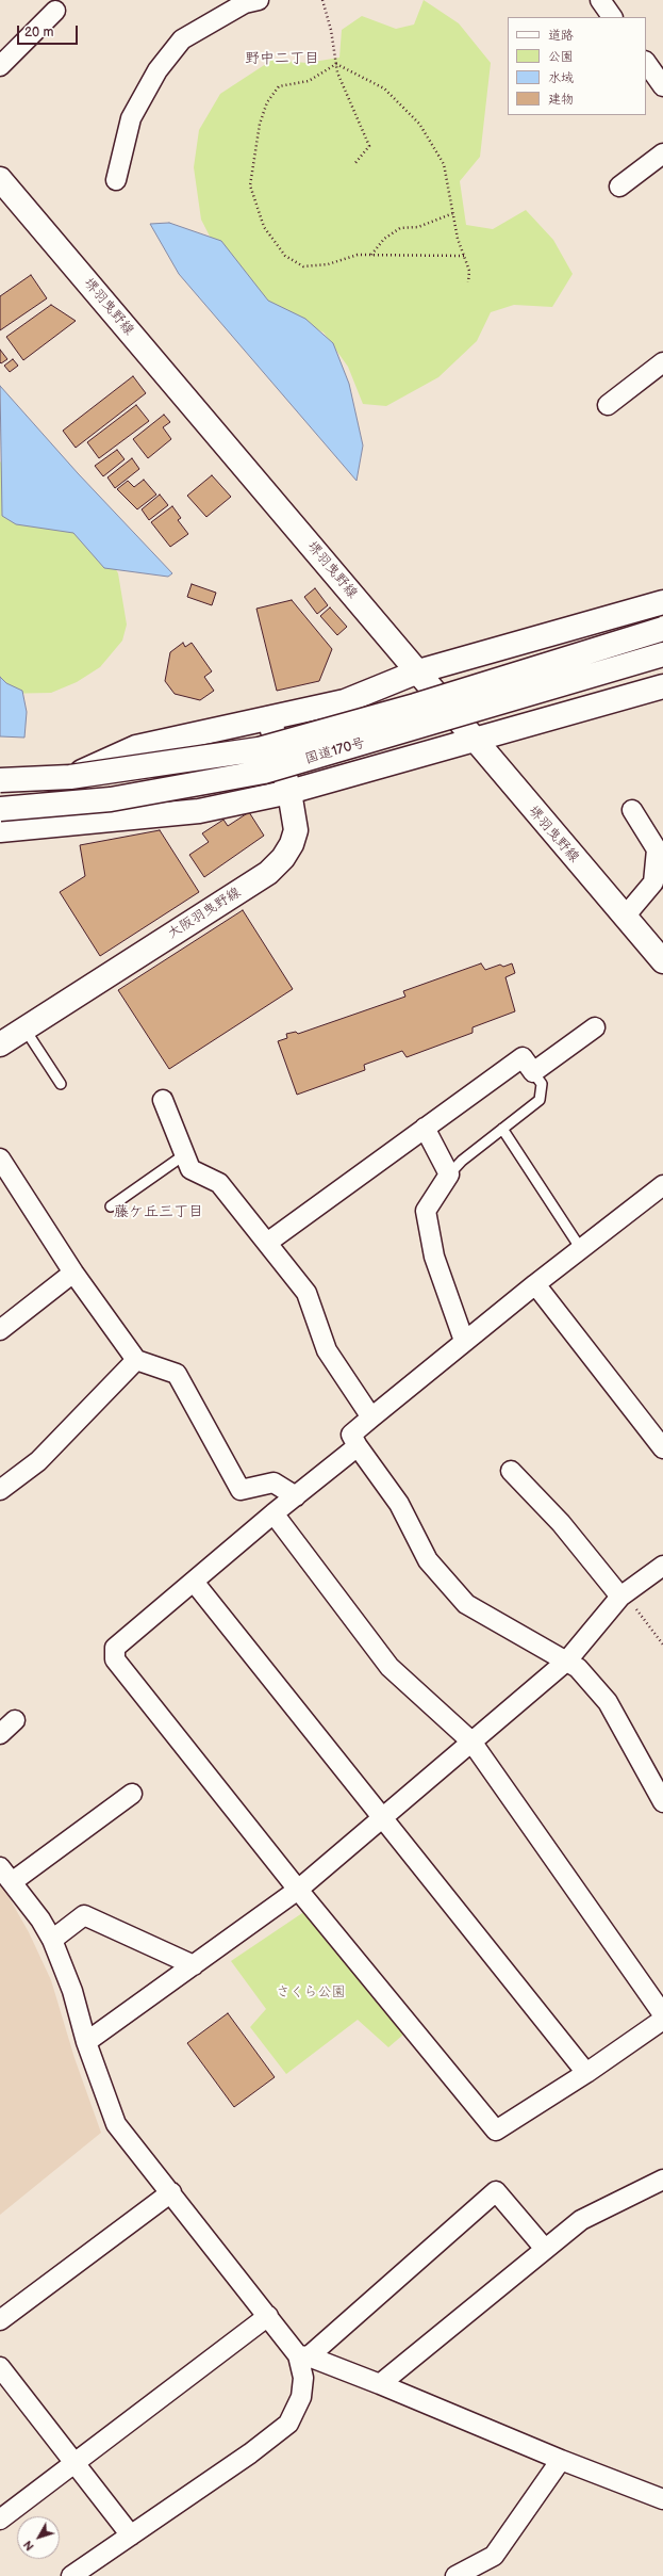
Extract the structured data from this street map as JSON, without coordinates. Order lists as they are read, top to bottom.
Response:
{
  "streets": {
    "main road": ["堺羽曳野線", "国道170号", "大阪羽曳野線"]
  },
  "districts": ["野中二丁目", "藤ケ丘三丁目"],
  "parks": ["さくら公園"],
  "legend": [
    "道路",
    "公園",
    "水域",
    "建物"
  ],
  "scale_bar": "20 m",
  "north": "bottom left"
}
